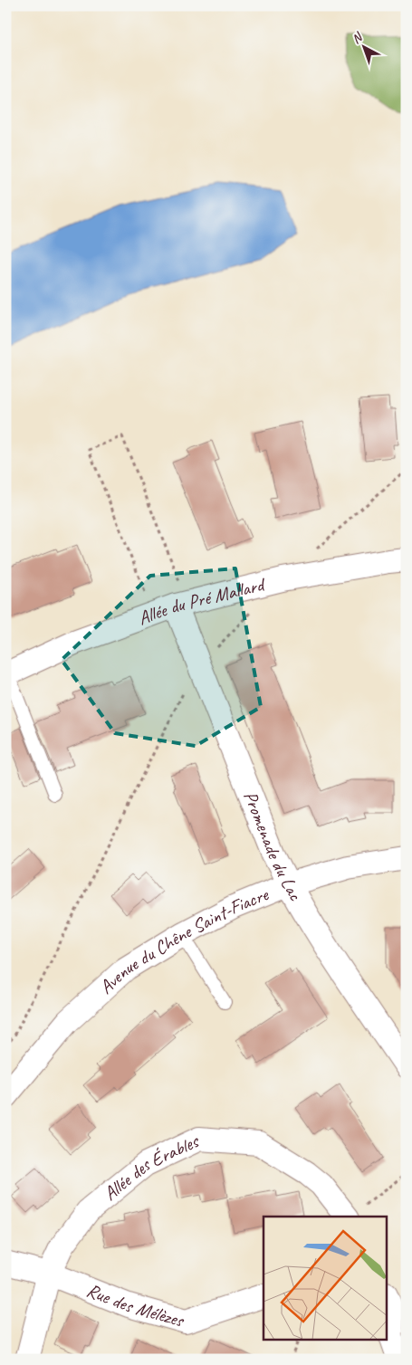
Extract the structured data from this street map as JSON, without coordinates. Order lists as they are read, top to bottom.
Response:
{
  "streets": {
    "street": [
      "Allée du Pré Mallard",
      "Promenade du Lac",
      "Avenue du Chêne Saint-Fiacre",
      "Allée des Érables",
      "Rue des Mélèzes"
    ]
  },
  "crossings": [
    ["Allée du Pré Mallard", "Promenade du Lac"],
    ["Promenade du Lac", "Avenue du Chêne Saint-Fiacre"],
    ["Allée des Érables", "Rue des Mélèzes"]
  ],
  "north": "top left"
}
